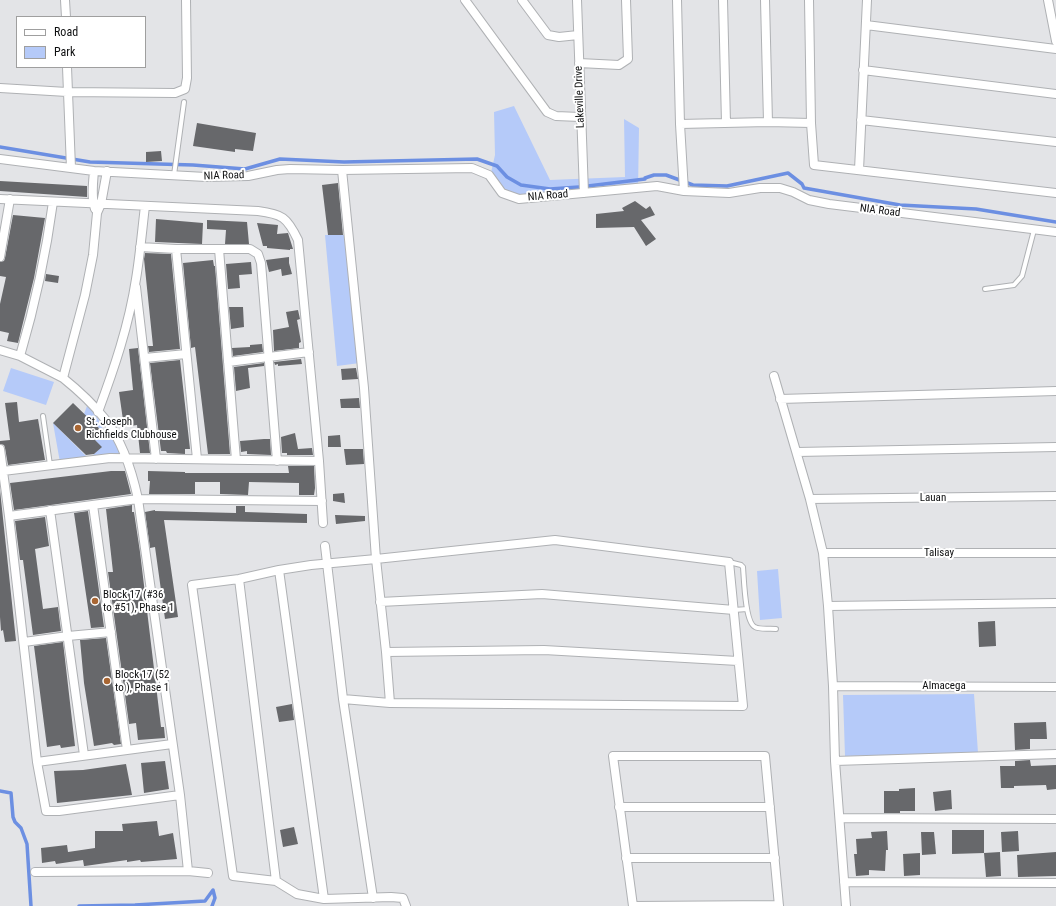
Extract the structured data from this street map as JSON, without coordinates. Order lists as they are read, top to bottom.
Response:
{
  "streets": {
    "street": [
      "Lakeville Drive",
      "NIA Road",
      "Lauan",
      "Talisay",
      "Almacega"
    ]
  },
  "crossings": [
    ["Lakeville Drive", "NIA Road"]
  ],
  "places": ["St. Joseph Richfields Clubhouse", "Block 17 (#36 to #51), Phase 1", "Block 17 (52 to ), Phase 1"],
  "legend": ["Road", "Park"]
}
